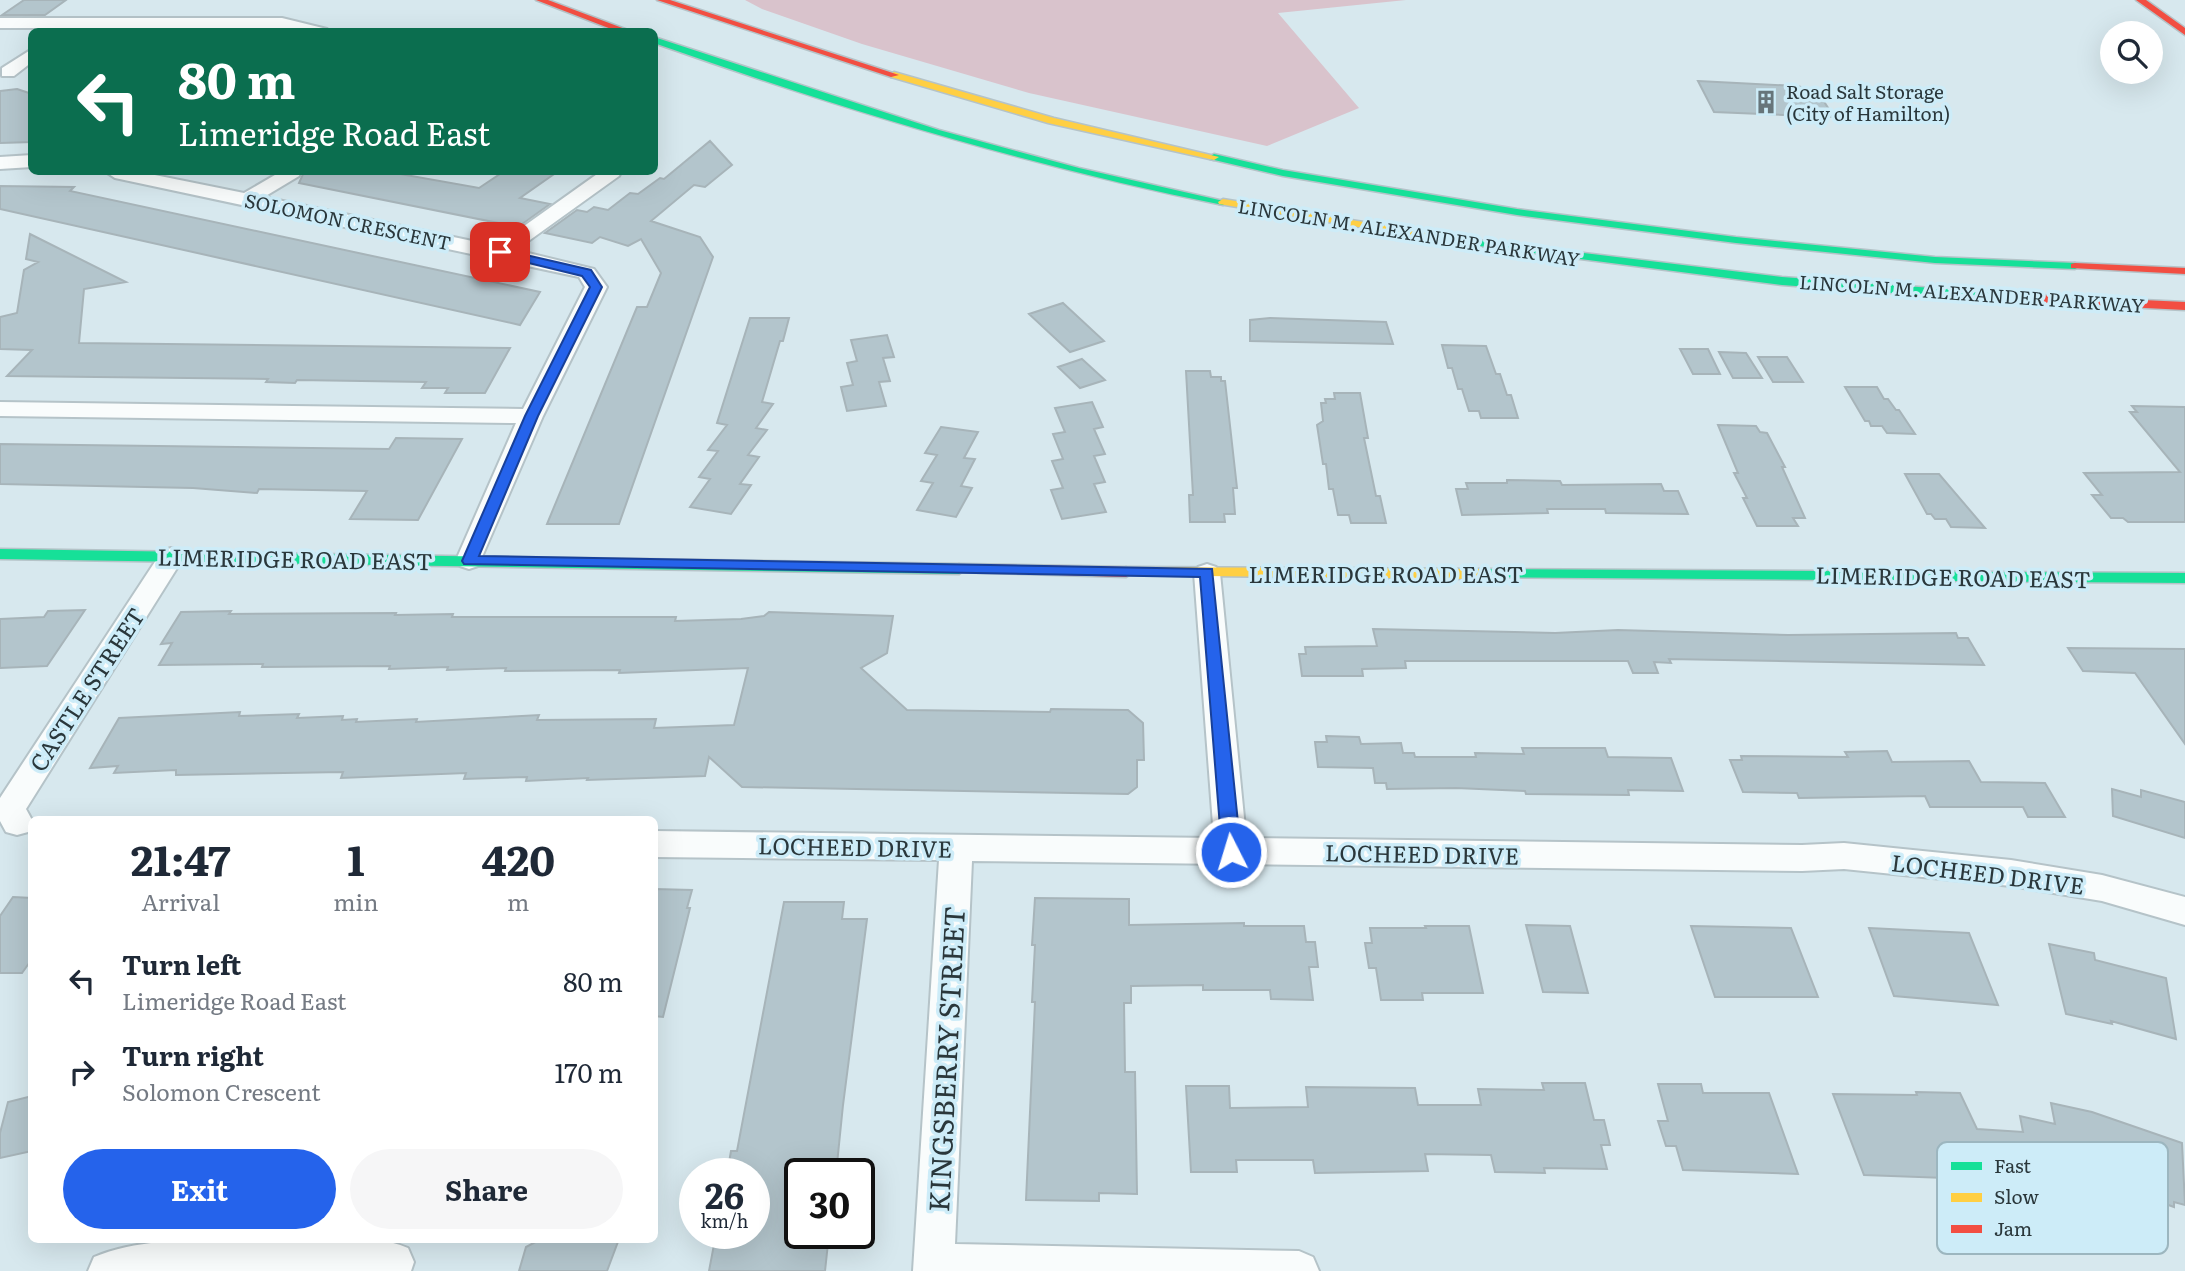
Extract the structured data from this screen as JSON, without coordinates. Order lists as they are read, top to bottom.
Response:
{
  "streets": {
    "main road": ["LINCOLN M. ALEXANDER PARKWAY", "LIMERIDGE ROAD EAST"],
    "street": [
      "SOLOMON CRESCENT",
      "CASTLE STREET",
      "LOCHEED DRIVE",
      "KINGSBERRY STREET"
    ]
  },
  "crossings": [
    ["SOLOMON CRESCENT", "LIMERIDGE ROAD EAST"],
    ["LIMERIDGE ROAD EAST", "CASTLE STREET"],
    ["LOCHEED DRIVE", "KINGSBERRY STREET"]
  ],
  "places": {
    "building": ["Road Salt Storage (City of Hamilton)"]
  },
  "legend": ["Fast", "Slow", "Jam"],
  "page": {
    "turn": ["80 m", "Limeridge Road East"],
    "eta": [
      "21:47",
      "Arrival",
      "1",
      "min",
      "420",
      "m"
    ],
    "list": [
      {
        "name": "Turn left",
        "note": "Limeridge Road East",
        "value": "80 m"
      },
      {
        "name": "Turn right",
        "note": "Solomon Crescent",
        "value": "170 m"
      }
    ],
    "buttons": ["Exit", "Share"],
    "speed": "26 km/h",
    "limit": "30"
  }
}
